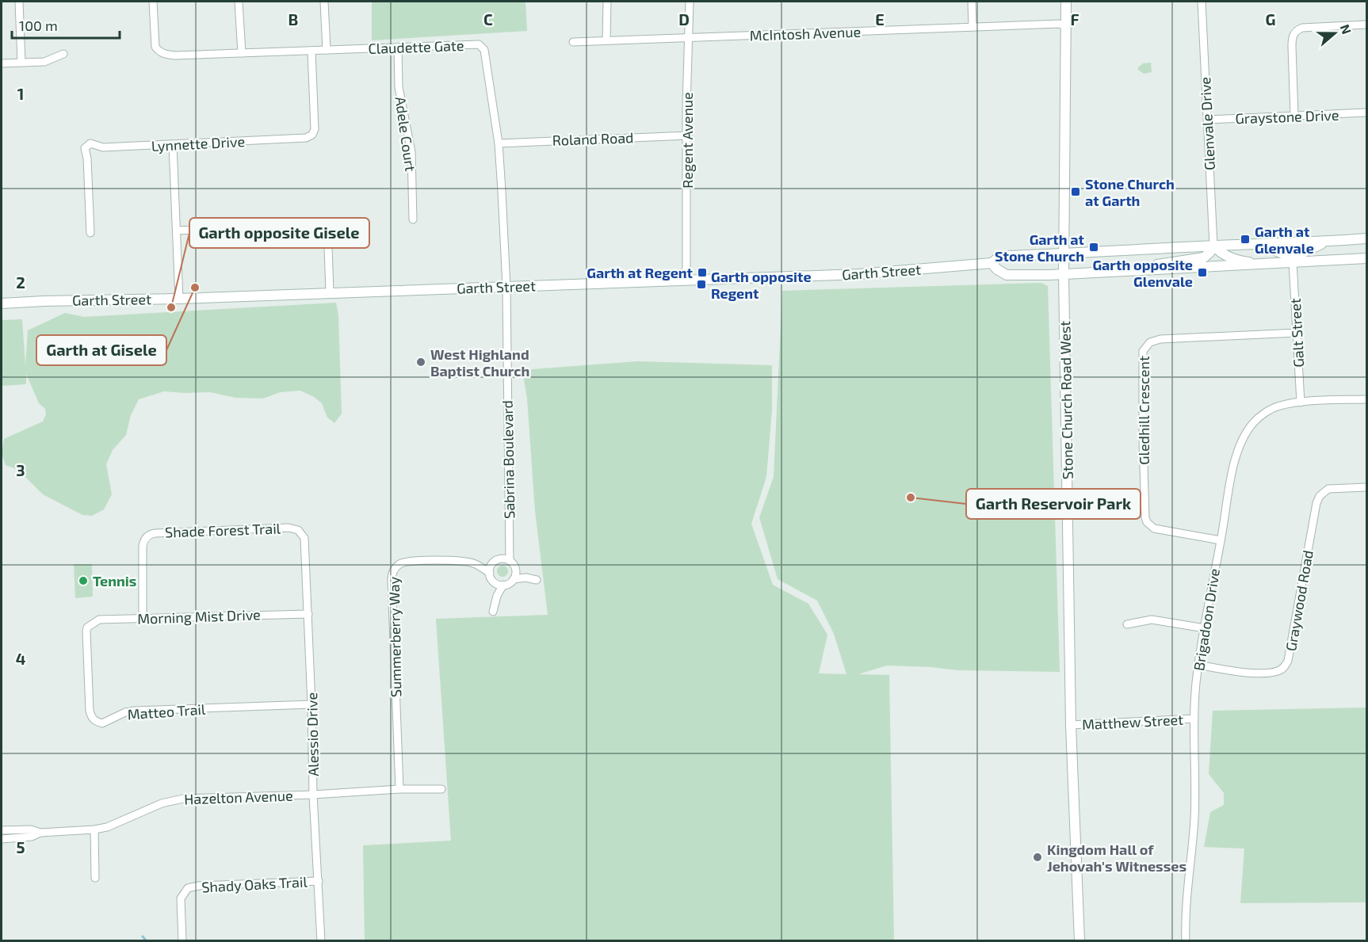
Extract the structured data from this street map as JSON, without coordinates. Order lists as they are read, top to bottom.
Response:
{
  "streets": {
    "main road": ["Garth Street", "Stone Church Road West"],
    "street": [
      "McIntosh Avenue",
      "Claudette Gate",
      "Graystone Drive",
      "Glenvale Drive",
      "Adele Court",
      "Roland Road",
      "Regent Avenue",
      "Lynnette Drive",
      "Galt Street",
      "Gledhill Crescent",
      "Sabrina Boulevard",
      "Shade Forest Trail",
      "Graywood Road",
      "Morning Mist Drive",
      "Brigadoon Drive",
      "Summerberry Way",
      "Matteo Trail",
      "Matthew Street",
      "Alessio Drive",
      "Hazelton Avenue",
      "Shady Oaks Trail"
    ]
  },
  "crossings": [
    ["McIntosh Avenue", "Regent Avenue"],
    ["McIntosh Avenue", "Stone Church Road West"],
    ["Claudette Gate", "Adele Court"],
    ["Claudette Gate", "Roland Road"],
    ["Claudette Gate", "Lynnette Drive"],
    ["Claudette Gate", "Garth Street"],
    ["Claudette Gate", "Sabrina Boulevard"],
    ["Graystone Drive", "Glenvale Drive"],
    ["Glenvale Drive", "Garth Street"],
    ["Roland Road", "Regent Avenue"],
    ["Regent Avenue", "Garth Street"],
    ["Garth Street", "Stone Church Road West"],
    ["Garth Street", "Sabrina Boulevard"],
    ["Galt Street", "Gledhill Crescent"],
    ["Galt Street", "Brigadoon Drive"],
    ["Stone Church Road West", "Matthew Street"],
    ["Gledhill Crescent", "Brigadoon Drive"],
    ["Sabrina Boulevard", "Summerberry Way"],
    ["Shade Forest Trail", "Morning Mist Drive"],
    ["Shade Forest Trail", "Alessio Drive"],
    ["Graywood Road", "Brigadoon Drive"],
    ["Morning Mist Drive", "Matteo Trail"],
    ["Morning Mist Drive", "Alessio Drive"],
    ["Brigadoon Drive", "Matthew Street"],
    ["Summerberry Way", "Hazelton Avenue"],
    ["Matteo Trail", "Alessio Drive"],
    ["Alessio Drive", "Hazelton Avenue"],
    ["Alessio Drive", "Shady Oaks Trail"]
  ],
  "places": {
    "transit": [
      "Stone Church at Garth",
      "Garth at Glenvale",
      "Garth at Stone Church",
      "Garth at Regent",
      "Garth opposite Glenvale",
      "Garth opposite Regent"
    ],
    "other": [
      "Garth at Gisele",
      "Garth opposite Gisele",
      "West Highland Baptist Church",
      "Garth Reservoir Park",
      "Tennis",
      "Kingdom Hall of Jehovah's Witnesses"
    ]
  },
  "scale_bar": "100 m",
  "north": "right",
  "grid": {
    "columns": [
      "B",
      "C",
      "D",
      "E",
      "F",
      "G"
    ],
    "rows": [
      "1",
      "2",
      "3",
      "4",
      "5"
    ]
  }
}
